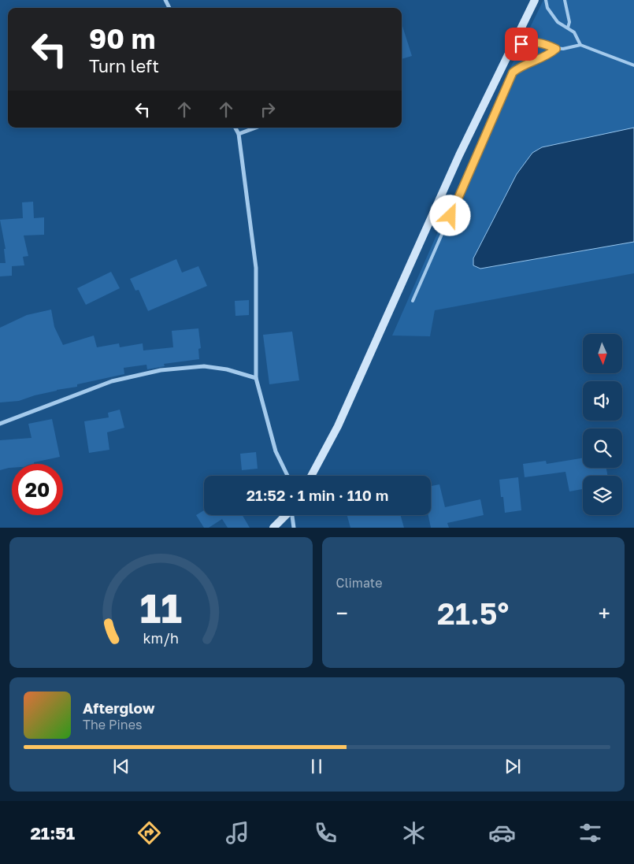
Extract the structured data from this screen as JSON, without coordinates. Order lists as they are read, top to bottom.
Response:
{
  "north": "bottom",
  "page": {
    "turn": ["90 m", "Turn left"],
    "limit": "20",
    "trip": "21:52 · 1 min · 110 m",
    "tile": "Climate",
    "heat": ["−", "21.5°", "+"],
    "song": ["Afterglow", "The Pines"],
    "tabs": "21:51",
    "gauge": ["11", "km/h"]
  }
}
